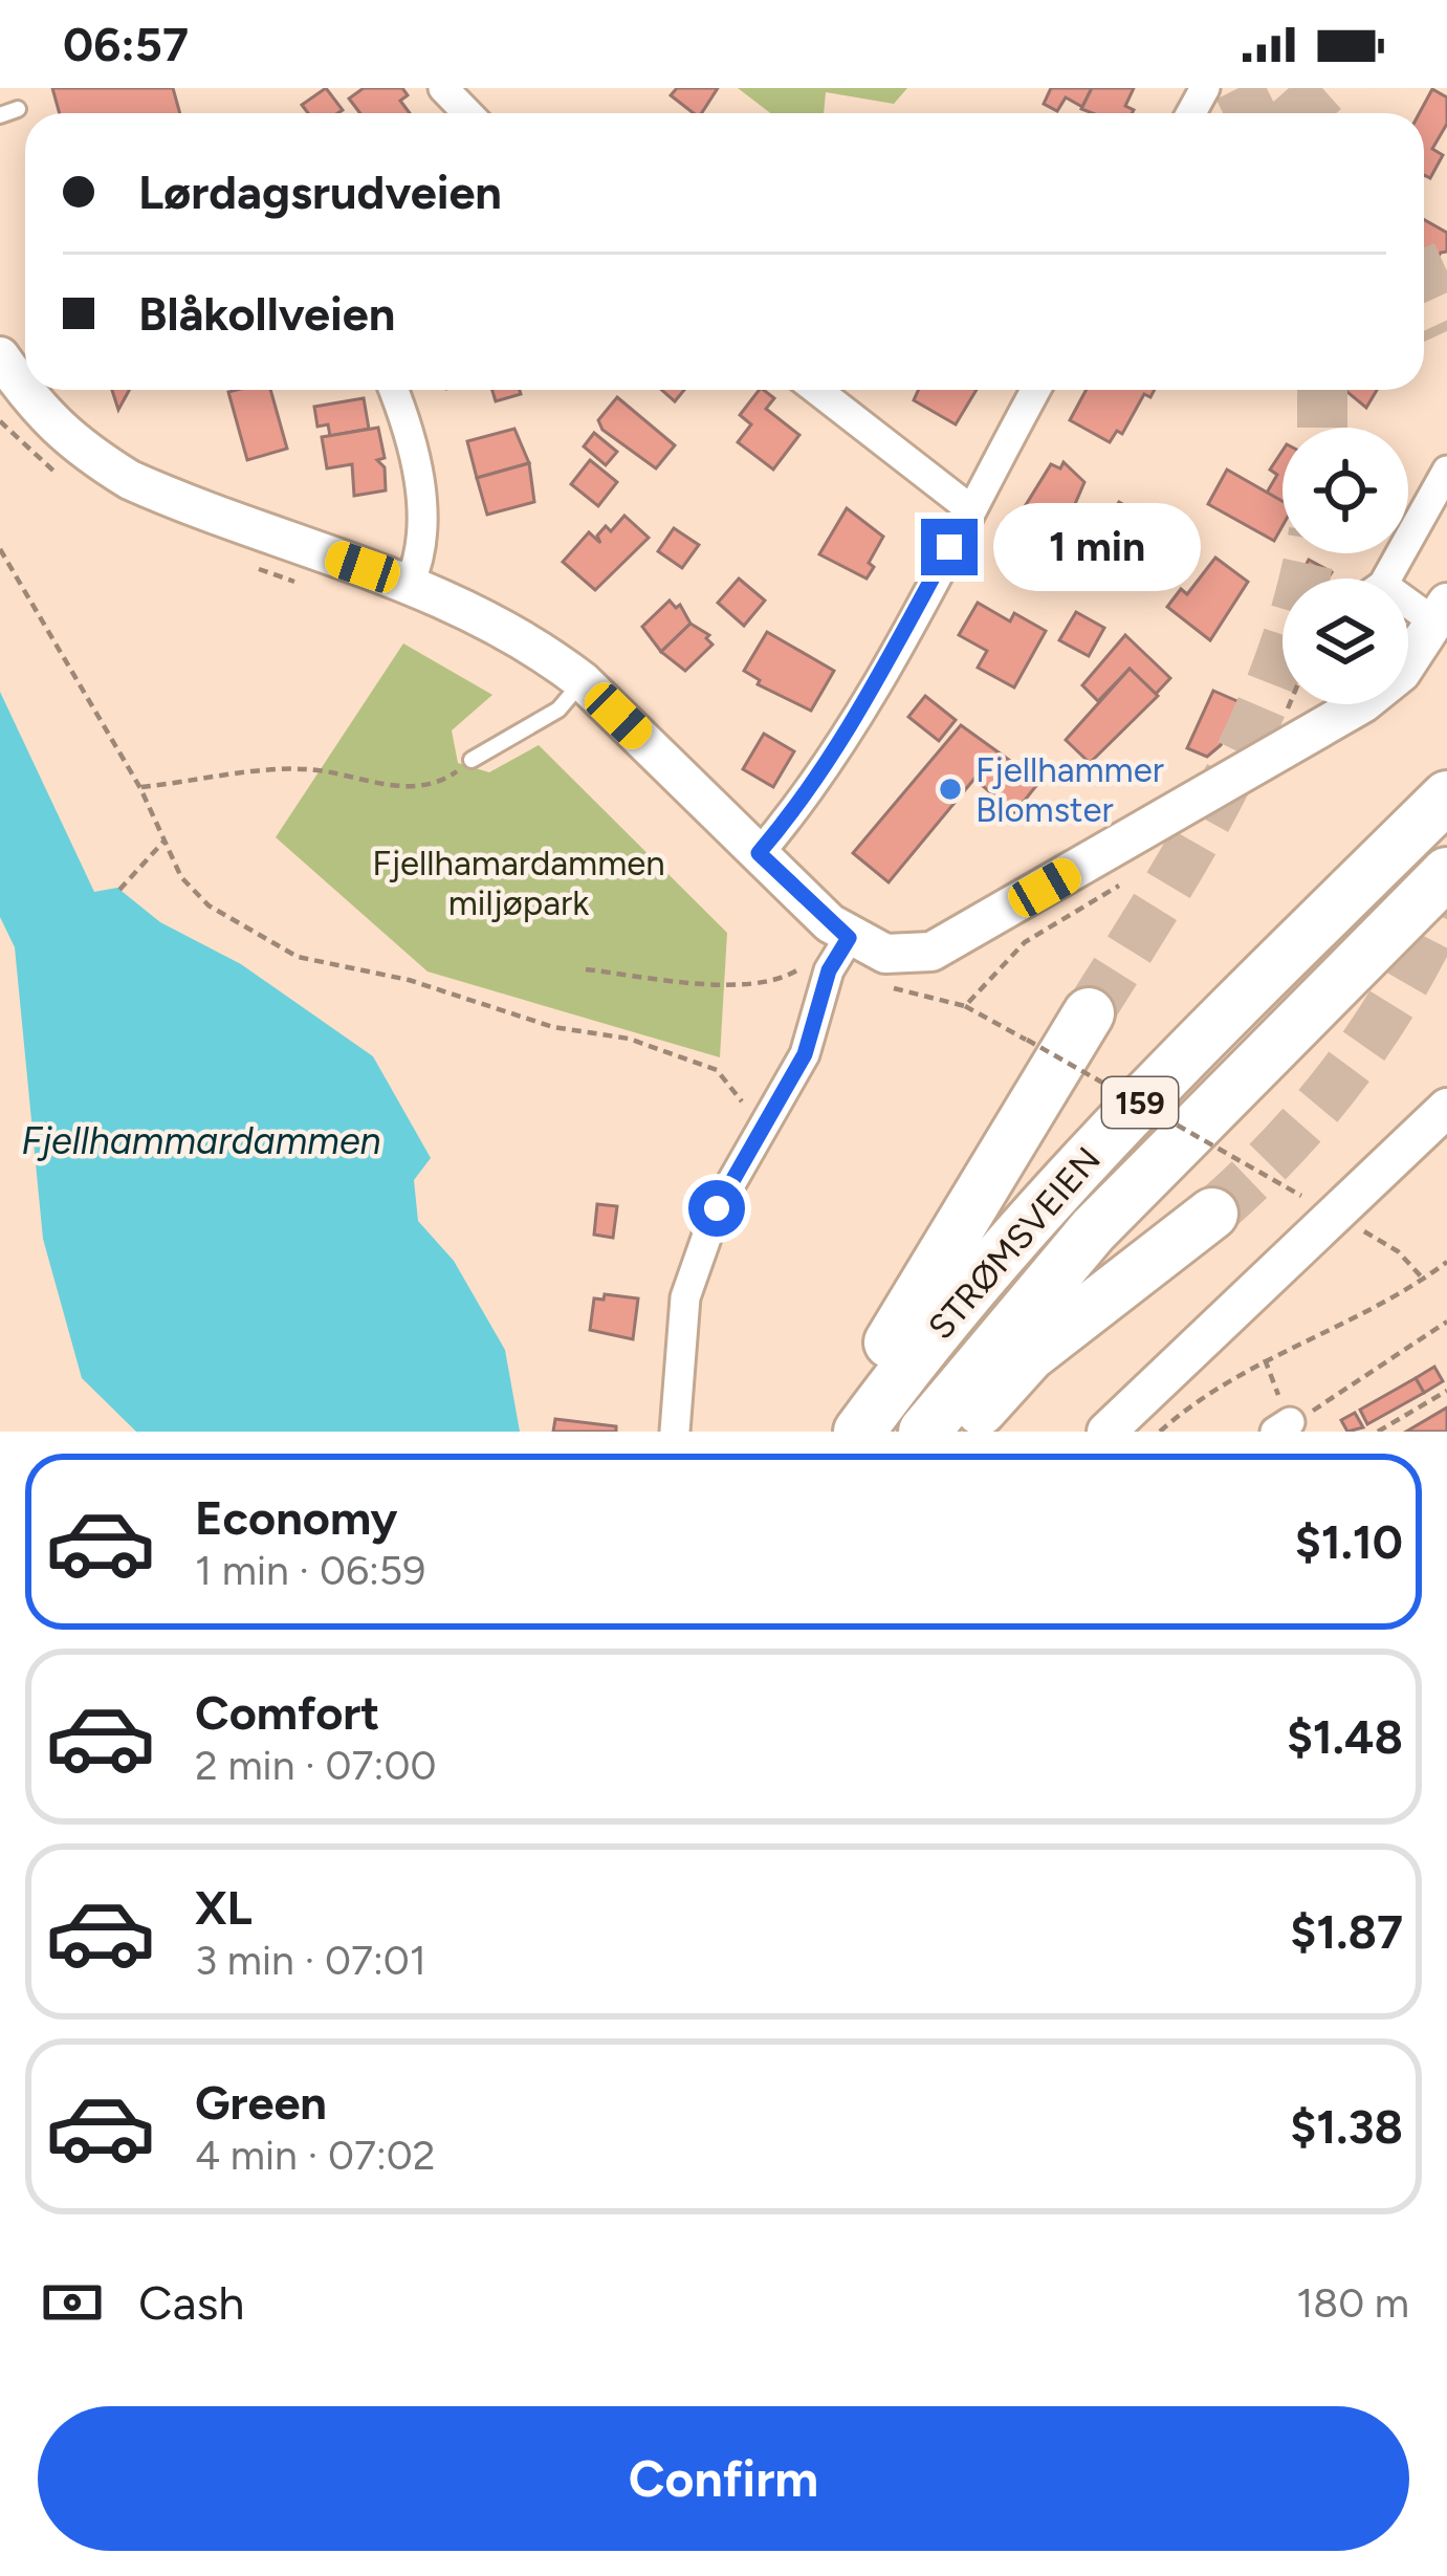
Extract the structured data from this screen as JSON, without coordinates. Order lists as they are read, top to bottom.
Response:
{
  "streets": {
    "highway": ["159", "STRØMSVEIEN"]
  },
  "water": ["Fjellhammardammen"],
  "parks": ["Fjellhamardammen miljøpark"],
  "places": ["Fjellhammer Blomster"],
  "page": {
    "status": "06:57",
    "banner": ["Lørdagsrudveien", "Blåkollveien"],
    "bubble": "1 min",
    "list": [
      {
        "name": "Economy",
        "note": "1 min · 06:59",
        "value": "$1.10"
      },
      {
        "name": "Comfort",
        "note": "2 min · 07:00",
        "value": "$1.48"
      },
      {
        "name": "XL",
        "note": "3 min · 07:01",
        "value": "$1.87"
      },
      {
        "name": "Green",
        "note": "4 min · 07:02",
        "value": "$1.38"
      }
    ],
    "pay": ["Cash", "180 m"],
    "buttons": "Confirm"
  }
}
